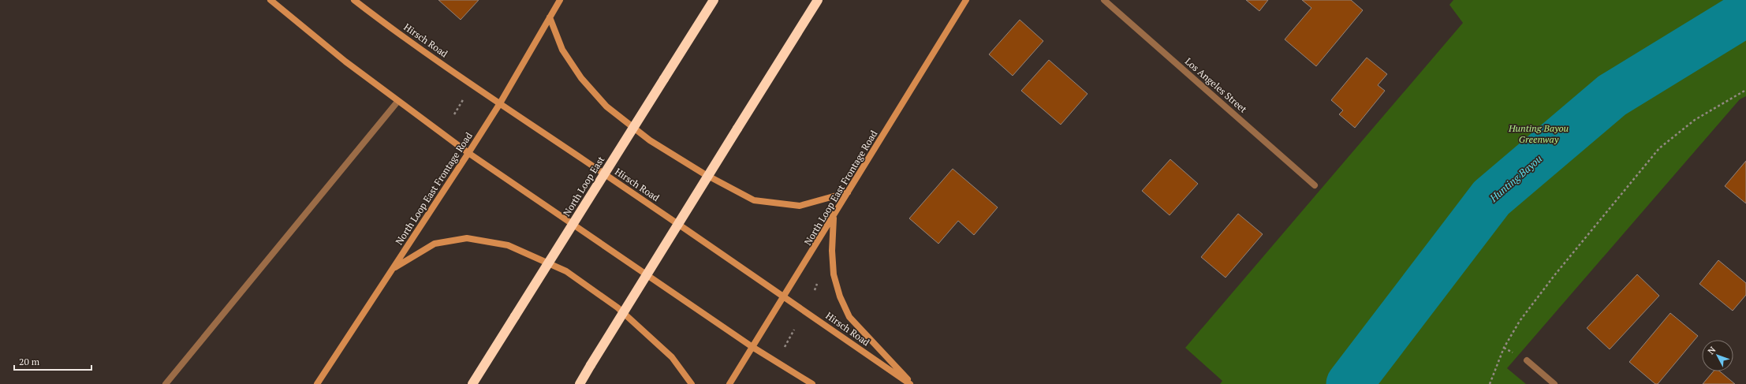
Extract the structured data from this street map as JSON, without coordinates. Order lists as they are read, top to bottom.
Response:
{
  "streets": {
    "highway": ["North Loop East"],
    "main road": ["Hirsch Road", "North Loop East Frontage Road"],
    "street": ["Los Angeles Street"]
  },
  "crossings": [
    ["Hirsch Road", "North Loop East Frontage Road"]
  ],
  "water": ["Hunting Bayou"],
  "parks": ["Hunting Bayou Greenway"],
  "scale_bar": "20 m",
  "north": "top left"
}
